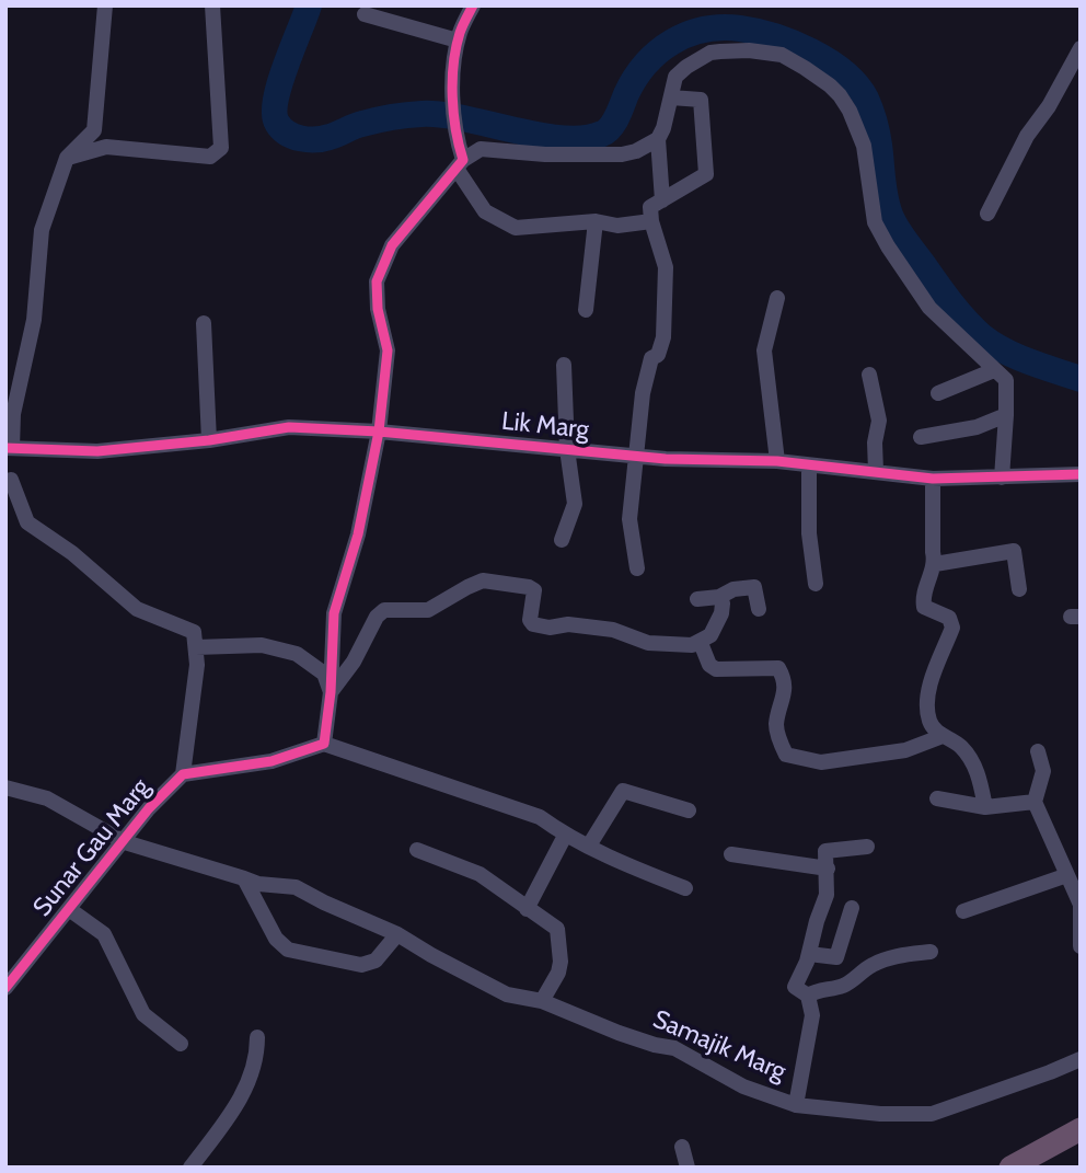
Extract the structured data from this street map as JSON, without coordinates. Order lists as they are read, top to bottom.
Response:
{
  "streets": {
    "street": ["Lik Marg", "Sunar Gau Marg", "Samajik Marg"]
  },
  "crossings": [
    ["Sunar Gau Marg", "Samajik Marg"]
  ]
}
